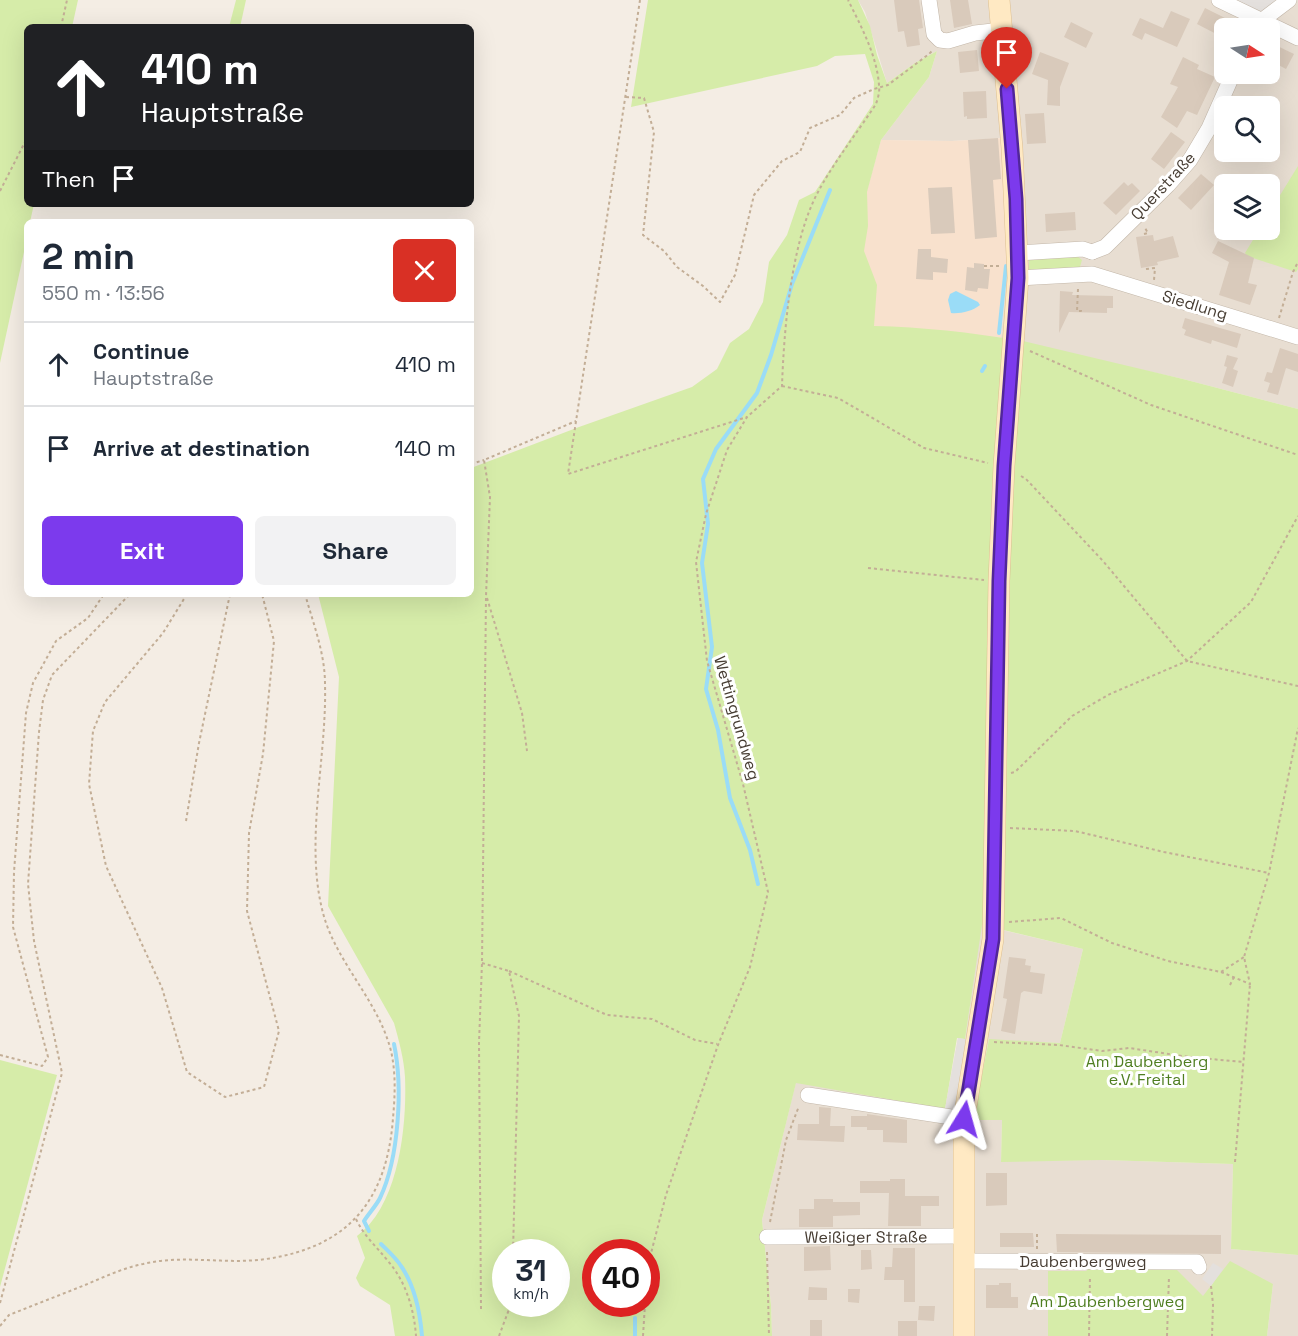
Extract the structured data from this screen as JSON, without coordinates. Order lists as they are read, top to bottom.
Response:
{
  "streets": {
    "street": [
      "Querstraße",
      "Siedlung",
      "Weißiger Straße",
      "Daubenbergweg"
    ],
    "path": ["Wettingrundweg"]
  },
  "parks": ["Am Daubenberg e.V. Freital", "Am Daubenbergweg"],
  "north": "right",
  "page": {
    "turn": ["410 m", "Hauptstraße"],
    "then": "Then",
    "heading": ["2 min", "550 m · 13:56"],
    "list": [
      {
        "name": "Continue",
        "note": "Hauptstraße",
        "value": "410 m"
      },
      {
        "name": "Arrive at destination",
        "value": "140 m"
      }
    ],
    "buttons": ["Exit", "Share"],
    "speed": "31 km/h",
    "limit": "40"
  }
}
